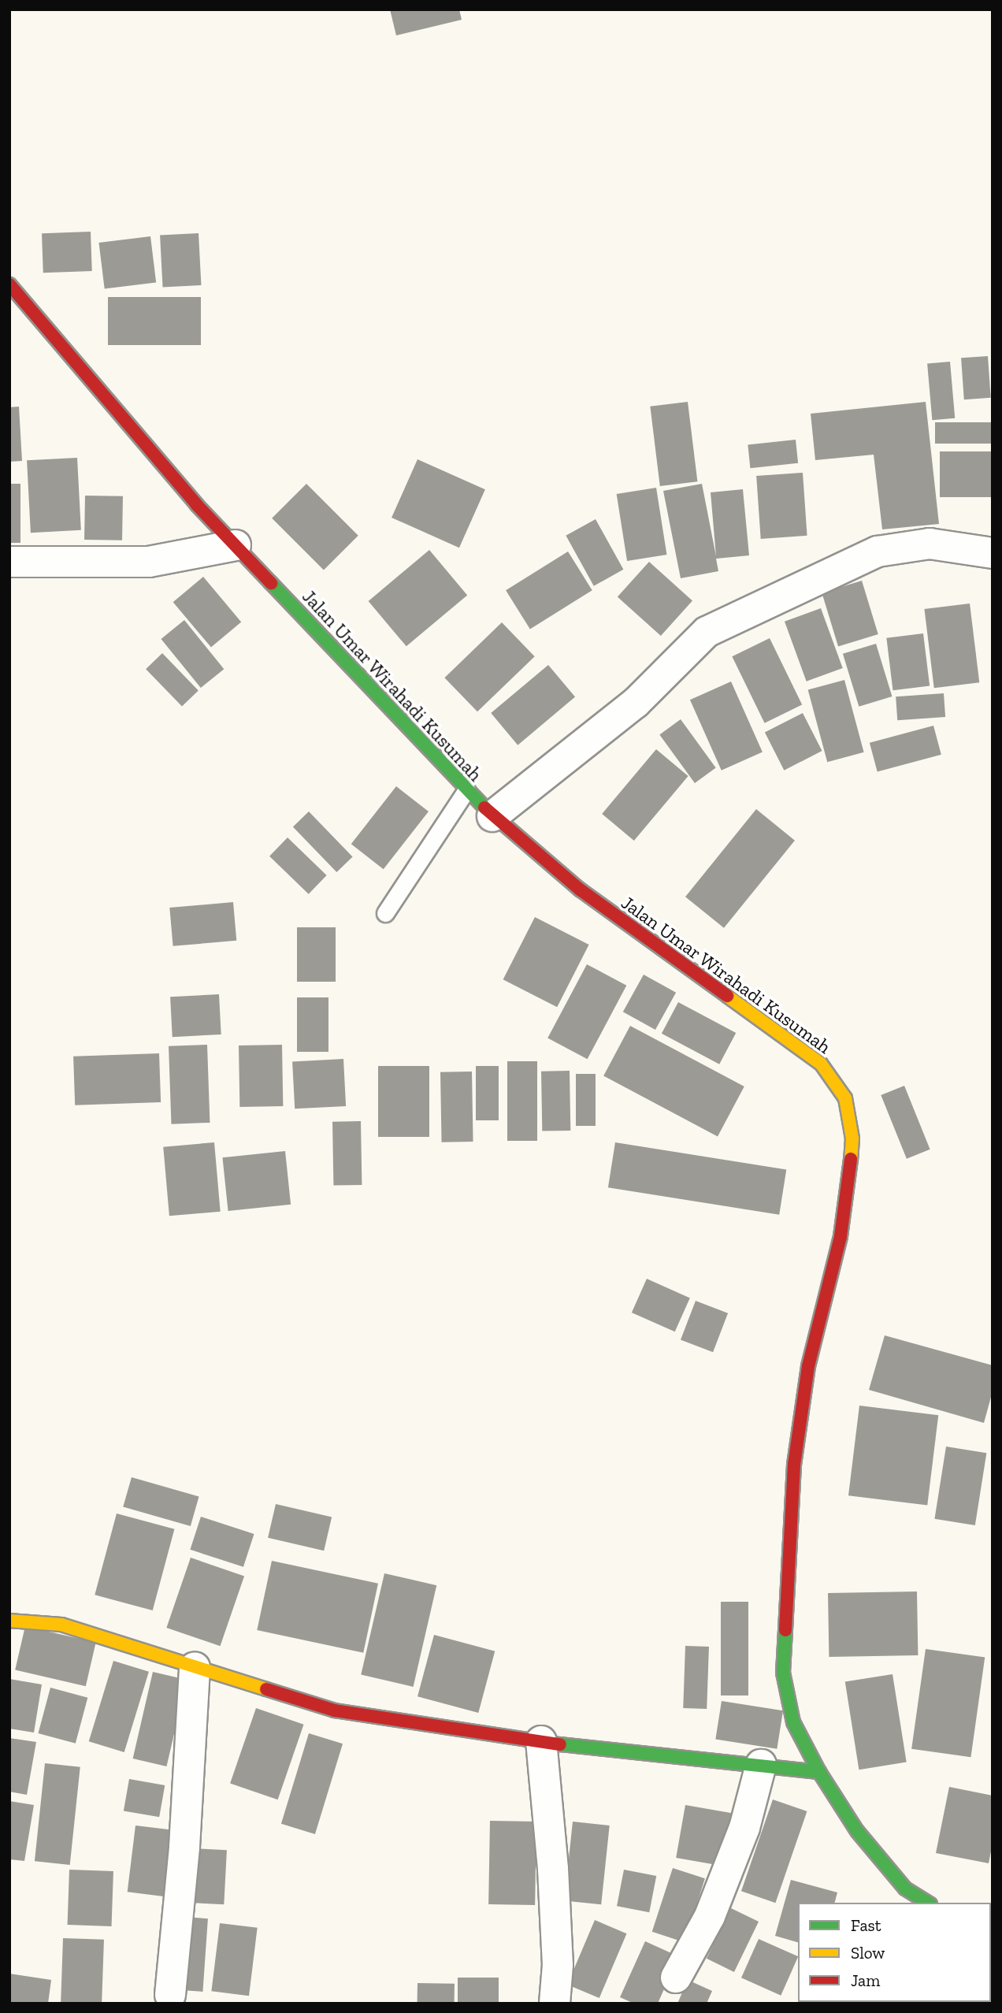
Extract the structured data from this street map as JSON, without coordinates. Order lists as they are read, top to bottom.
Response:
{
  "streets": {
    "main road": ["Jalan Umar Wirahadi Kusumah"]
  },
  "legend": ["Fast", "Slow", "Jam"]
}
